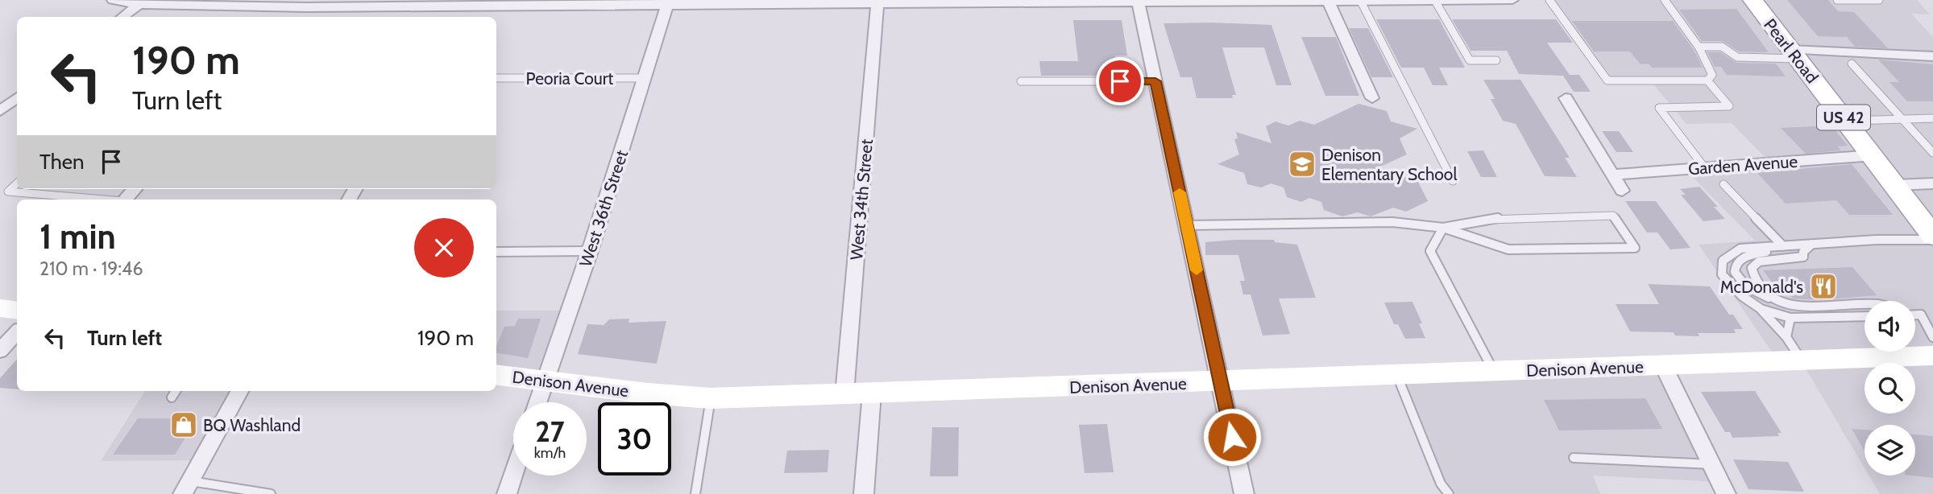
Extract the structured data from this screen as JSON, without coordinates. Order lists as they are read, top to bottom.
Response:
{
  "streets": {
    "main road": ["Pearl Road", "US 42", "Denison Avenue"],
    "street": ["Garden Avenue", "West 34th Street", "West 36th Street"],
    "lane": ["Peoria Court"]
  },
  "crossings": [
    ["Pearl Road", "Garden Avenue"],
    ["Peoria Court", "West 36th Street"],
    ["West 34th Street", "Denison Avenue"],
    ["West 36th Street", "Denison Avenue"]
  ],
  "places": {
    "school or university": ["Denison Elementary School"],
    "restaurant": ["McDonald's"],
    "shop": ["BQ Washland"]
  },
  "page": {
    "turn": ["190 m", "Turn left"],
    "then": "Then",
    "heading": ["1 min", "210 m · 19:46"],
    "list": [
      {
        "name": "Turn left",
        "value": "190 m"
      }
    ],
    "speed": "27 km/h",
    "limit": "30"
  }
}
